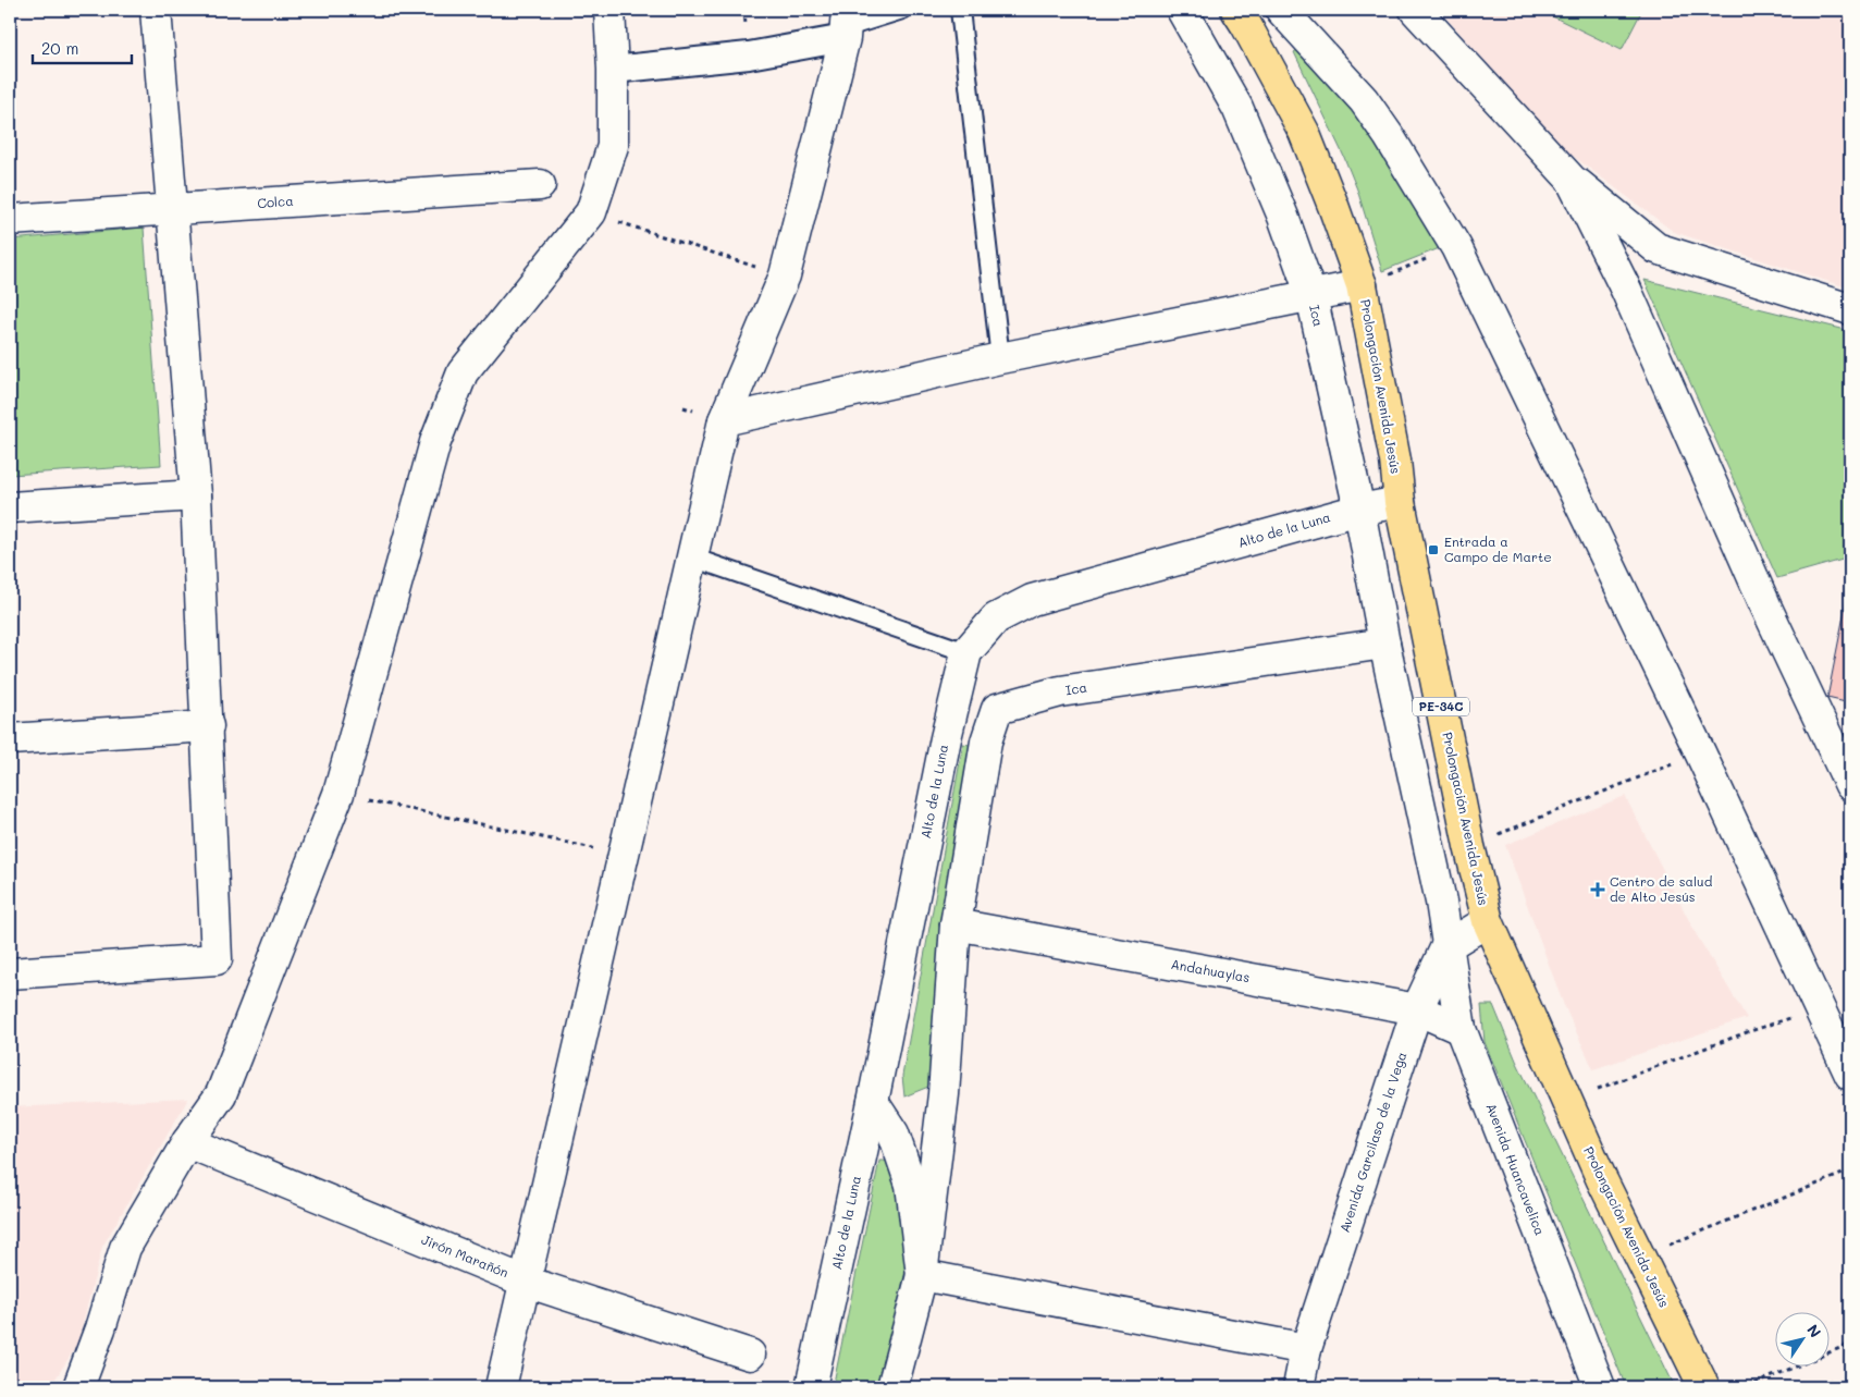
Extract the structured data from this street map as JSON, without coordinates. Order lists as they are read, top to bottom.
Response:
{
  "streets": {
    "main road": ["Prolongación Avenida Jesús", "PE-34C"],
    "street": [
      "Colca",
      "Ica",
      "Alto de la Luna",
      "Andahuaylas",
      "Avenida Garcilaso de la Vega",
      "Avenida Huancavelica",
      "Jirón Marañón"
    ]
  },
  "crossings": [
    ["Ica", "Alto de la Luna"],
    ["Ica", "Andahuaylas"],
    ["Ica", "Avenida Garcilaso de la Vega"],
    ["Ica", "Avenida Huancavelica"],
    ["Prolongación Avenida Jesús", "Alto de la Luna"],
    ["Andahuaylas", "Avenida Garcilaso de la Vega"],
    ["Andahuaylas", "Avenida Huancavelica"],
    ["Avenida Garcilaso de la Vega", "Avenida Huancavelica"]
  ],
  "places": {
    "transit": ["Entrada a Campo de Marte"],
    "health": ["Centro de salud de Alto Jesús"]
  },
  "scale_bar": "20 m",
  "north": "top right"
}
